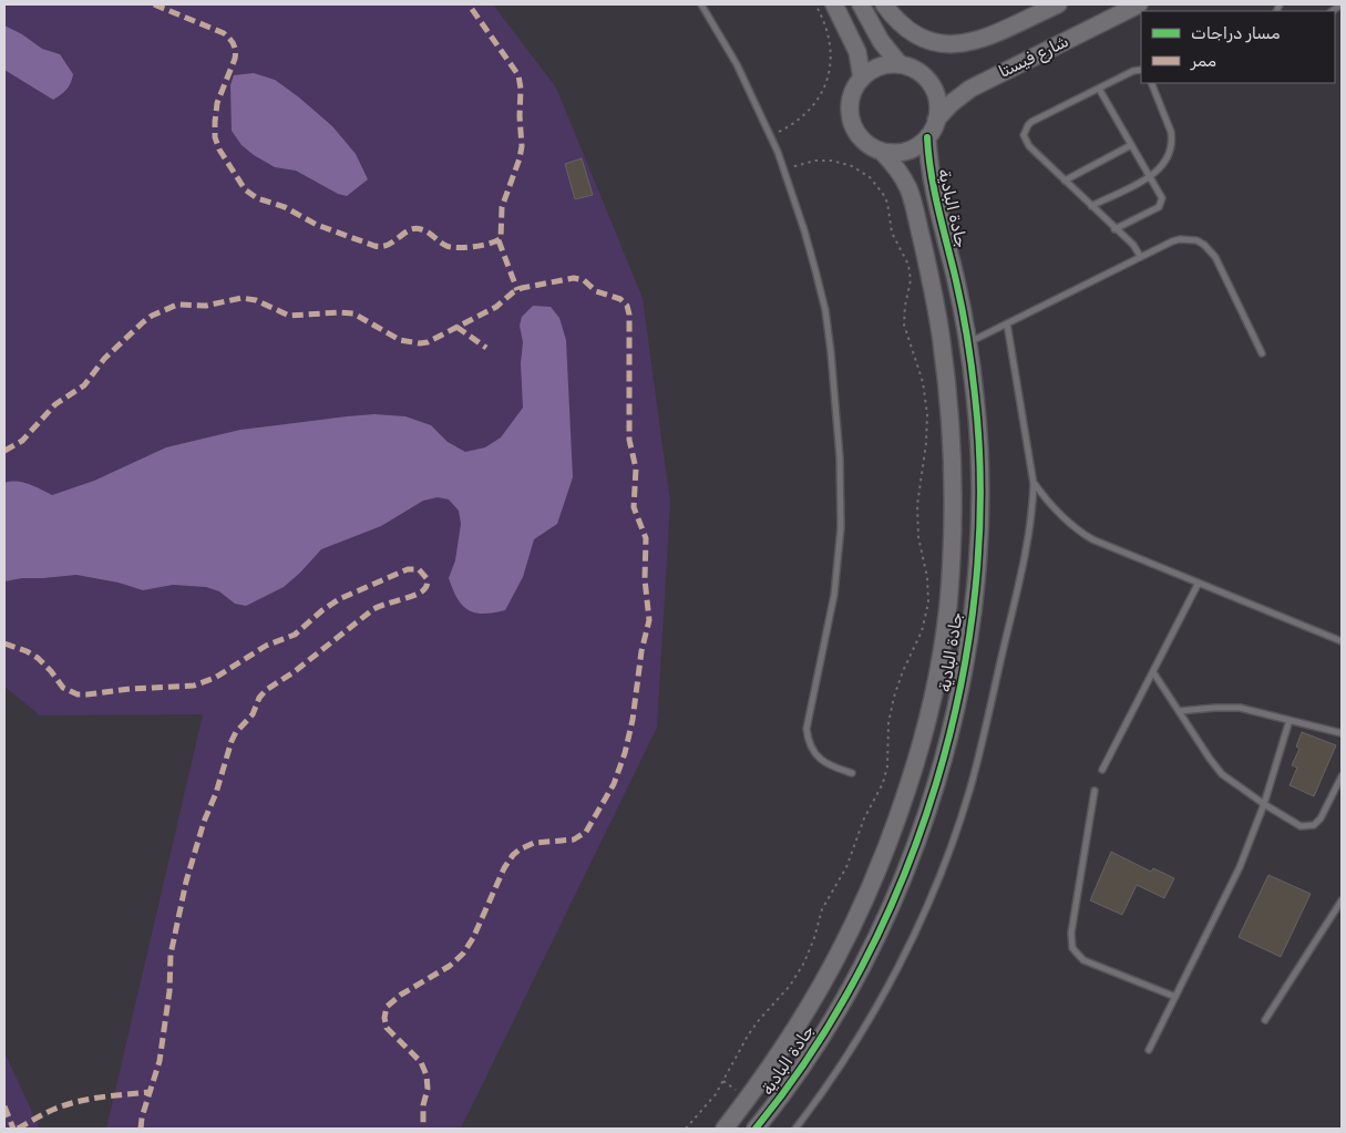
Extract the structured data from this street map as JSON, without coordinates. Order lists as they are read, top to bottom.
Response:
{
  "streets": {
    "street": ["شارع فيستا", "جادة البادية"]
  },
  "crossings": [
    ["شارع فيستا", "جادة البادية"]
  ],
  "legend": ["مسار دراجات", "ممر"]
}
